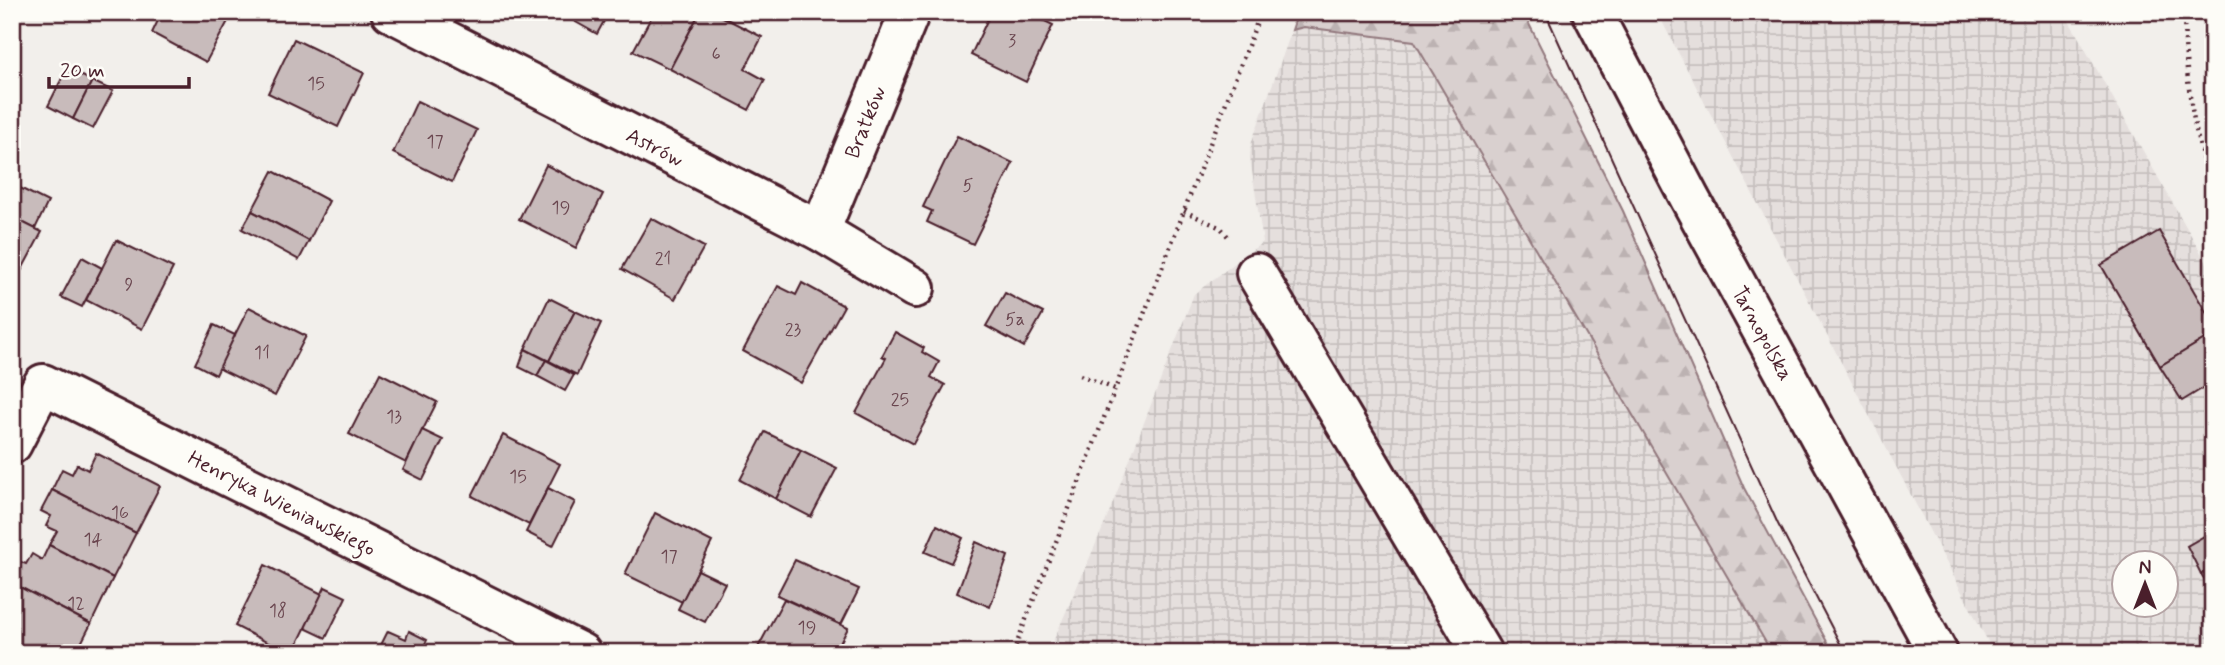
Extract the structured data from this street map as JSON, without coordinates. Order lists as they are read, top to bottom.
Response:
{
  "streets": {
    "street": [
      "Bratków",
      "Astrów",
      "Tarnopolska",
      "Henryka Wieniawskiego"
    ]
  },
  "crossings": [
    ["Bratków", "Astrów"]
  ],
  "house_numbers": [
    "3",
    "6",
    "15",
    "17",
    "5",
    "19",
    "21",
    "9",
    "5a",
    "23",
    "11",
    "25",
    "13",
    "15",
    "16",
    "14",
    "17",
    "12",
    "18",
    "19"
  ],
  "scale_bar": "20 m",
  "north": "top"
}
